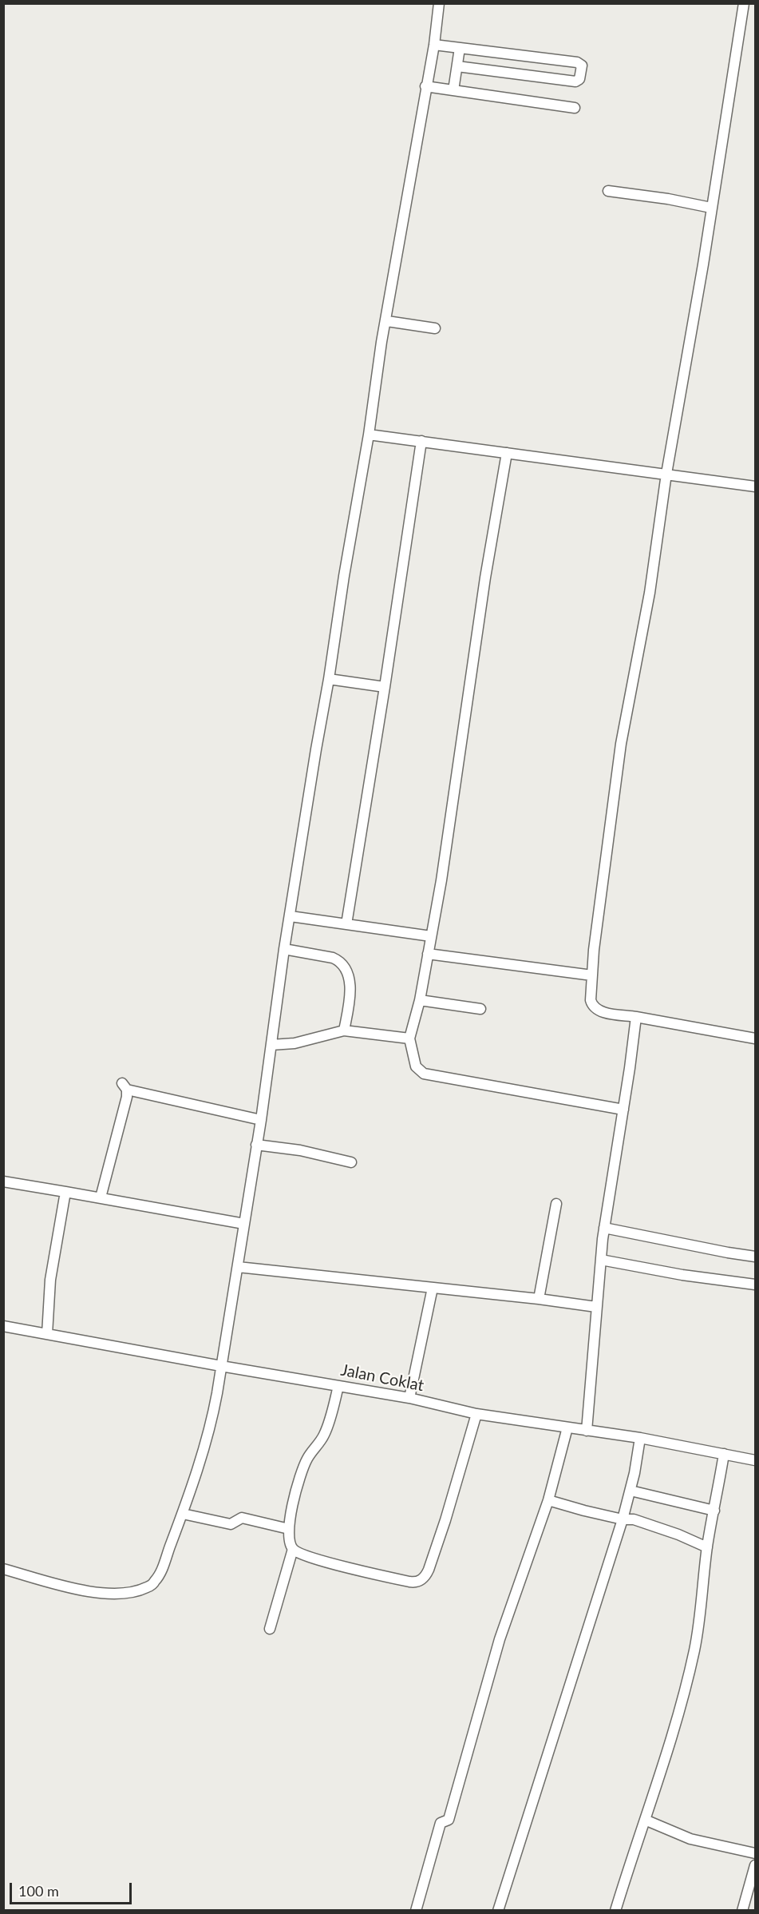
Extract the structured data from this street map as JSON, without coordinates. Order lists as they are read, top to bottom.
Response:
{
  "streets": {
    "street": ["Jalan Coklat"]
  },
  "scale_bar": "100 m"
}
